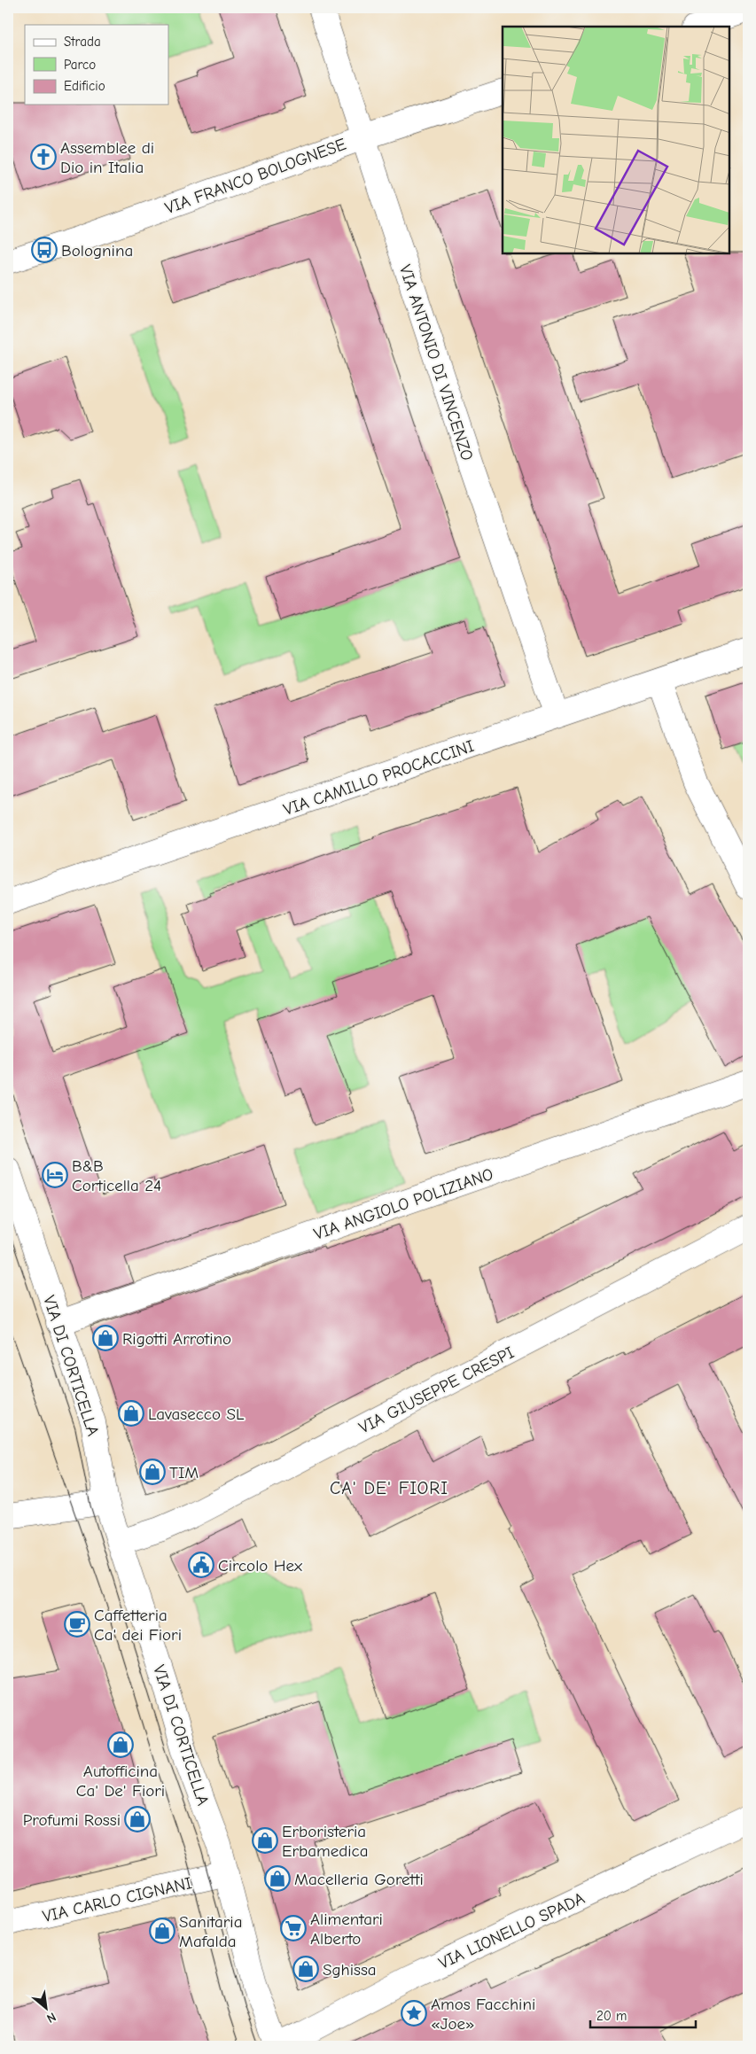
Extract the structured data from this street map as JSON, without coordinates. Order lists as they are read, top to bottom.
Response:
{
  "streets": {
    "street": [
      "VIA FRANCO BOLOGNESE",
      "VIA ANTONIO DI VINCENZO",
      "VIA CAMILLO PROCACCINI",
      "VIA ANGIOLO POLIZIANO",
      "VIA DI CORTICELLA",
      "VIA GIUSEPPE CRESPI",
      "VIA CARLO CIGNANI",
      "VIA LIONELLO SPADA"
    ]
  },
  "crossings": [
    ["VIA FRANCO BOLOGNESE", "VIA ANTONIO DI VINCENZO"],
    ["VIA ANTONIO DI VINCENZO", "VIA CAMILLO PROCACCINI"],
    ["VIA ANGIOLO POLIZIANO", "VIA DI CORTICELLA"],
    ["VIA DI CORTICELLA", "VIA GIUSEPPE CRESPI"],
    ["VIA DI CORTICELLA", "VIA CARLO CIGNANI"],
    ["VIA DI CORTICELLA", "VIA LIONELLO SPADA"]
  ],
  "districts": ["CA' DE' FIORI"],
  "places": {
    "church": ["Assemblee di Dio in Italia"],
    "bus stop": ["Bolognina"],
    "hotel": ["B&B Corticella 24"],
    "shop": [
      "Rigotti Arrotino",
      "Lavasecco SL",
      "TIM",
      "Autofficina Ca' De' Fiori",
      "Profumi Rossi",
      "Erboristeria Erbamedica",
      "Macelleria Goretti",
      "Sanitaria Mafalda",
      "Sghissa"
    ],
    "public building": ["Circolo Hex"],
    "cafe": ["Caffetteria Ca' dei Fiori"],
    "supermarket": ["Alimentari Alberto"],
    "place": ["Amos Facchini «Joe»"]
  },
  "legend": ["Strada", "Parco", "Edificio"],
  "scale_bar": "20 m",
  "north": "bottom right"
}
